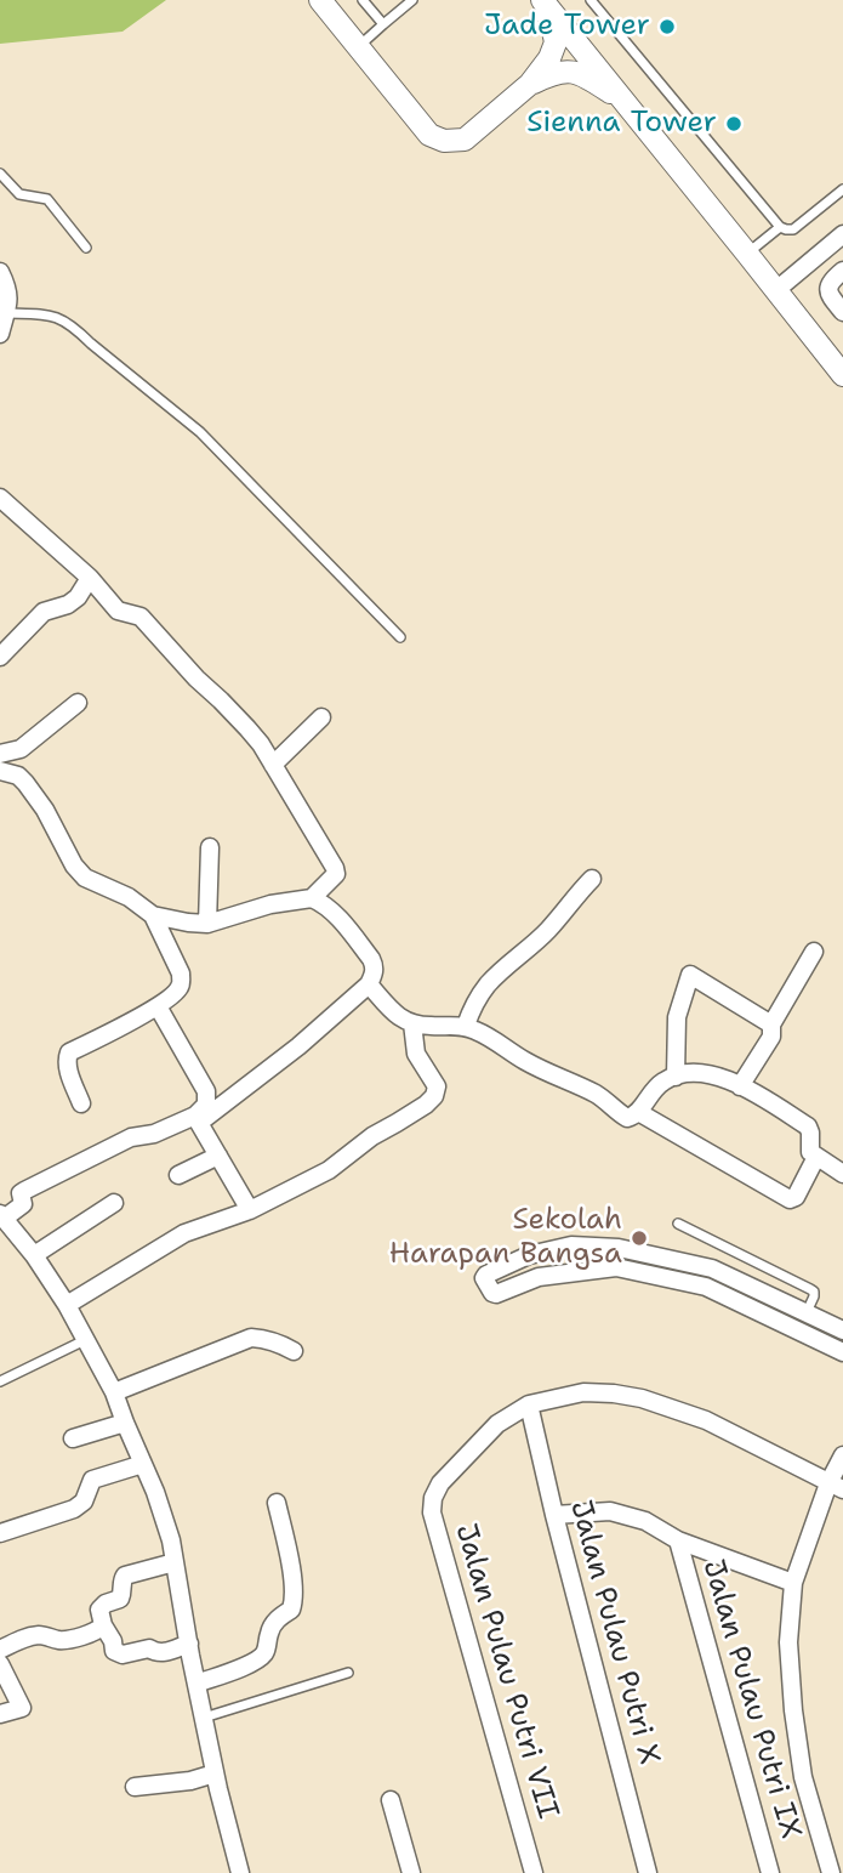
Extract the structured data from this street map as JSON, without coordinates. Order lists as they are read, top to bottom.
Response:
{
  "streets": {
    "street": ["Jalan Pulau Putri X", "Jalan Pulau Putri VII", "Jalan Pulau Putri IX"]
  },
  "crossings": [
    ["Jalan Pulau Putri X", "Jalan Pulau Putri VII"],
    ["Jalan Pulau Putri X", "Jalan Pulau Putri IX"]
  ],
  "places": ["Jade Tower", "Sienna Tower", "Sekolah Harapan Bangsa"]
}
